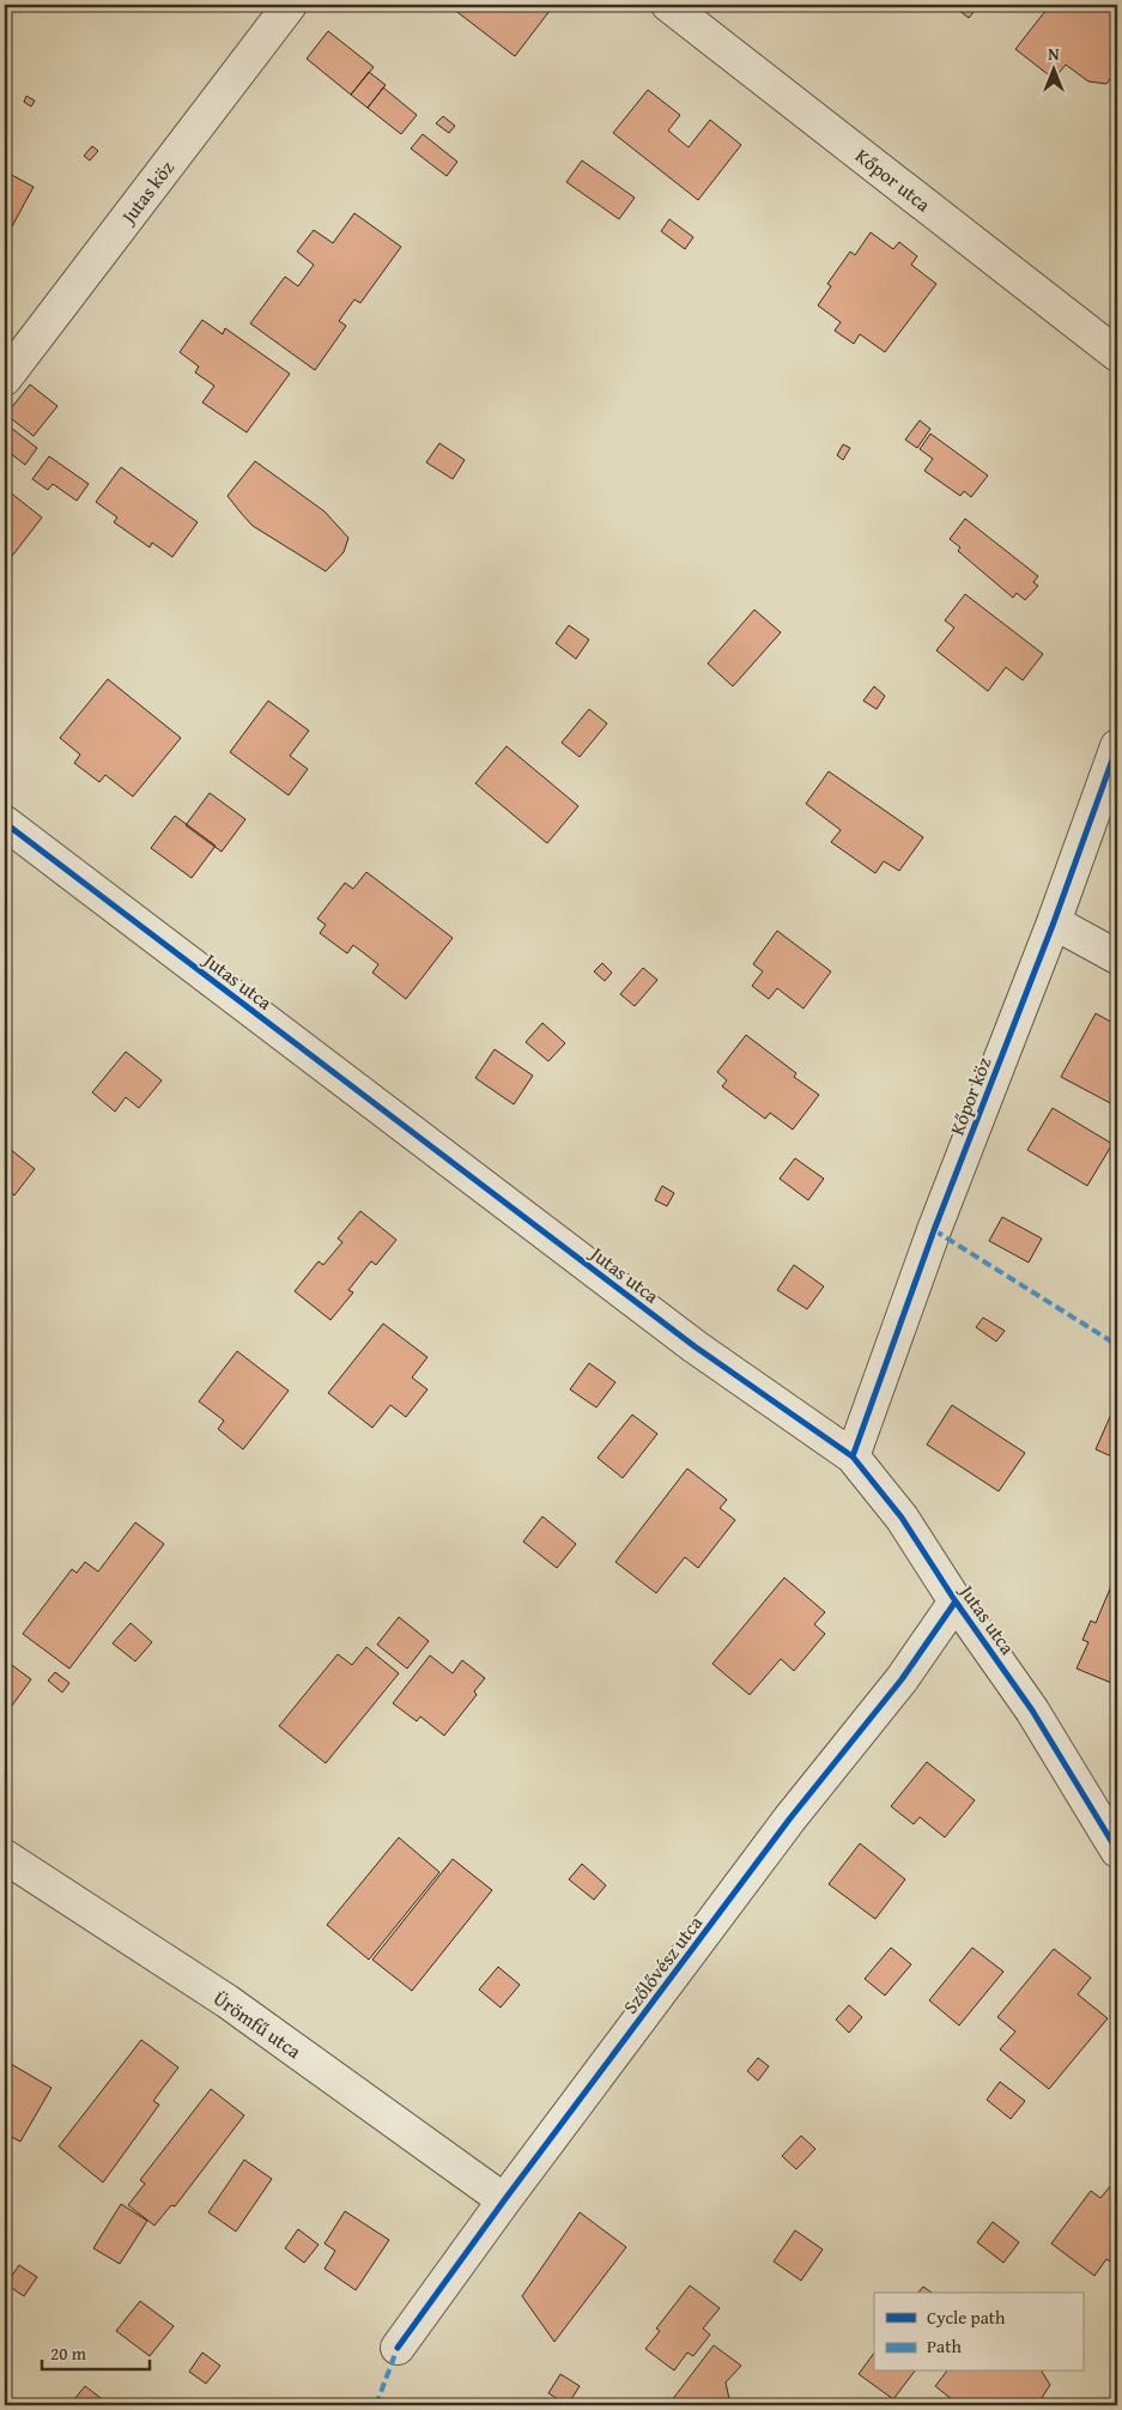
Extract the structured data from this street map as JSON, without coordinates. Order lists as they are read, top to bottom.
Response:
{
  "streets": {
    "street": [
      "Kőpor utca",
      "Jutas köz",
      "Jutas utca",
      "Kőpor köz",
      "Szőlővész utca",
      "Ürömfű utca"
    ]
  },
  "crossings": [
    ["Jutas utca", "Kőpor köz"],
    ["Jutas utca", "Szőlővész utca"],
    ["Szőlővész utca", "Ürömfű utca"]
  ],
  "legend": ["Cycle path", "Path"],
  "scale_bar": "20 m",
  "north": "top"
}
